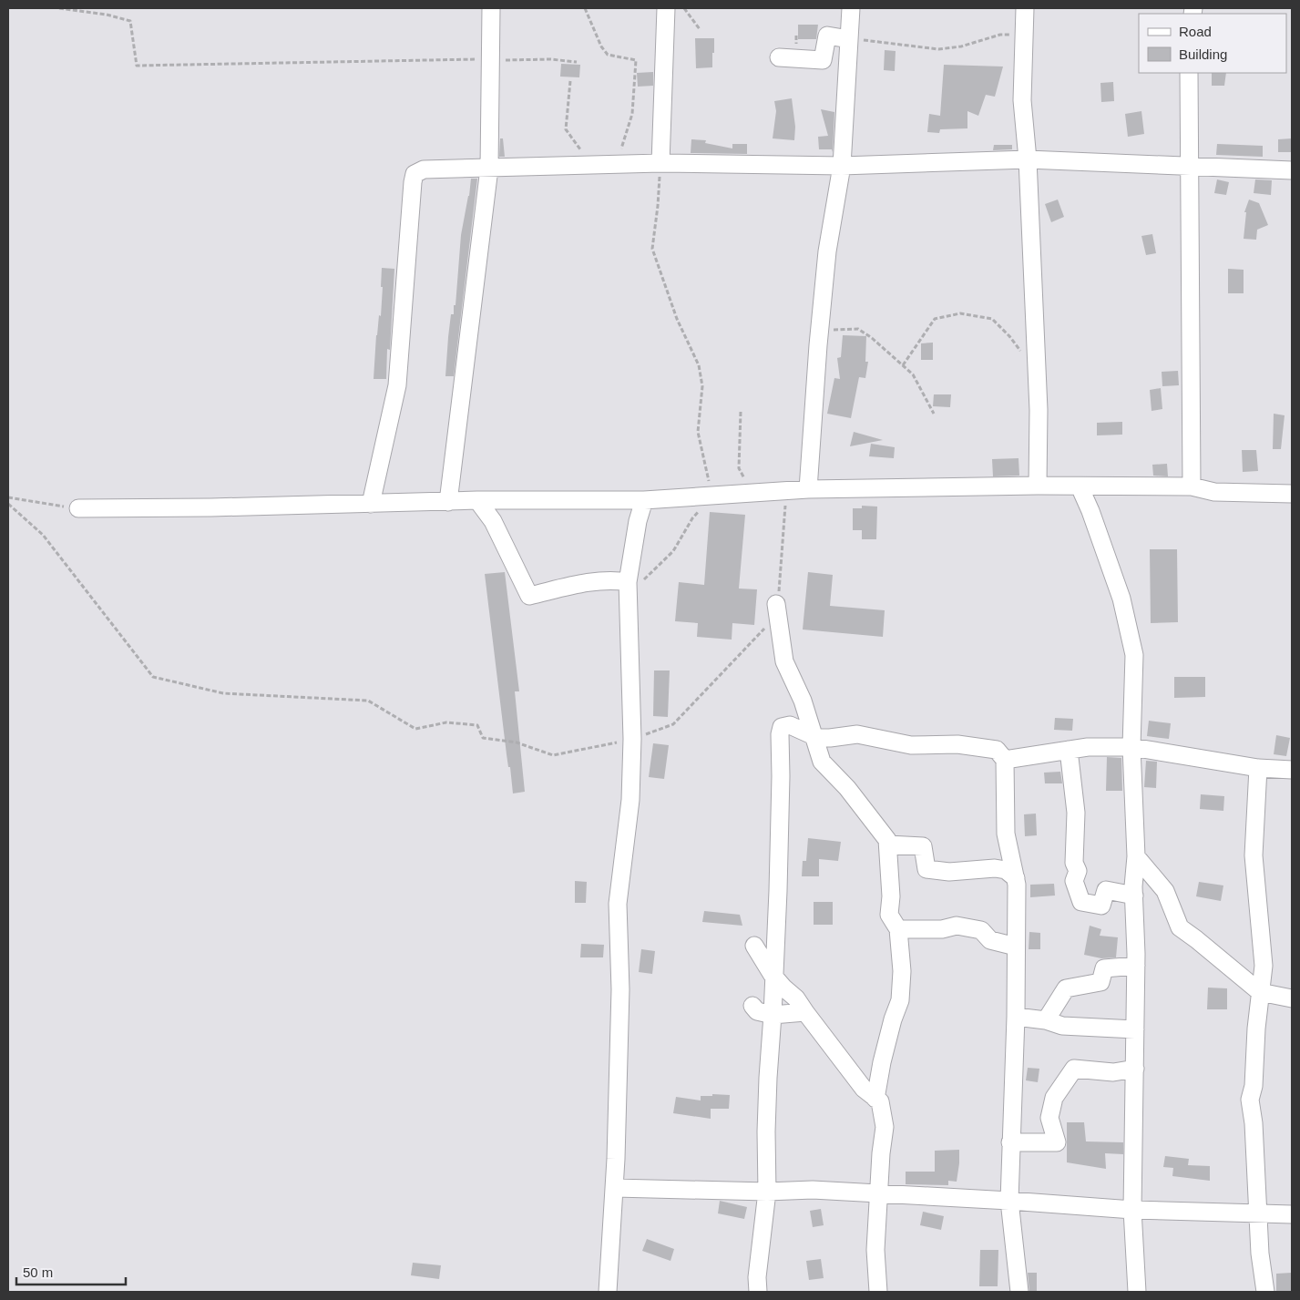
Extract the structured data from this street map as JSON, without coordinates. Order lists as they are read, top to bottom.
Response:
{
  "legend": ["Road", "Building"],
  "scale_bar": "50 m"
}
